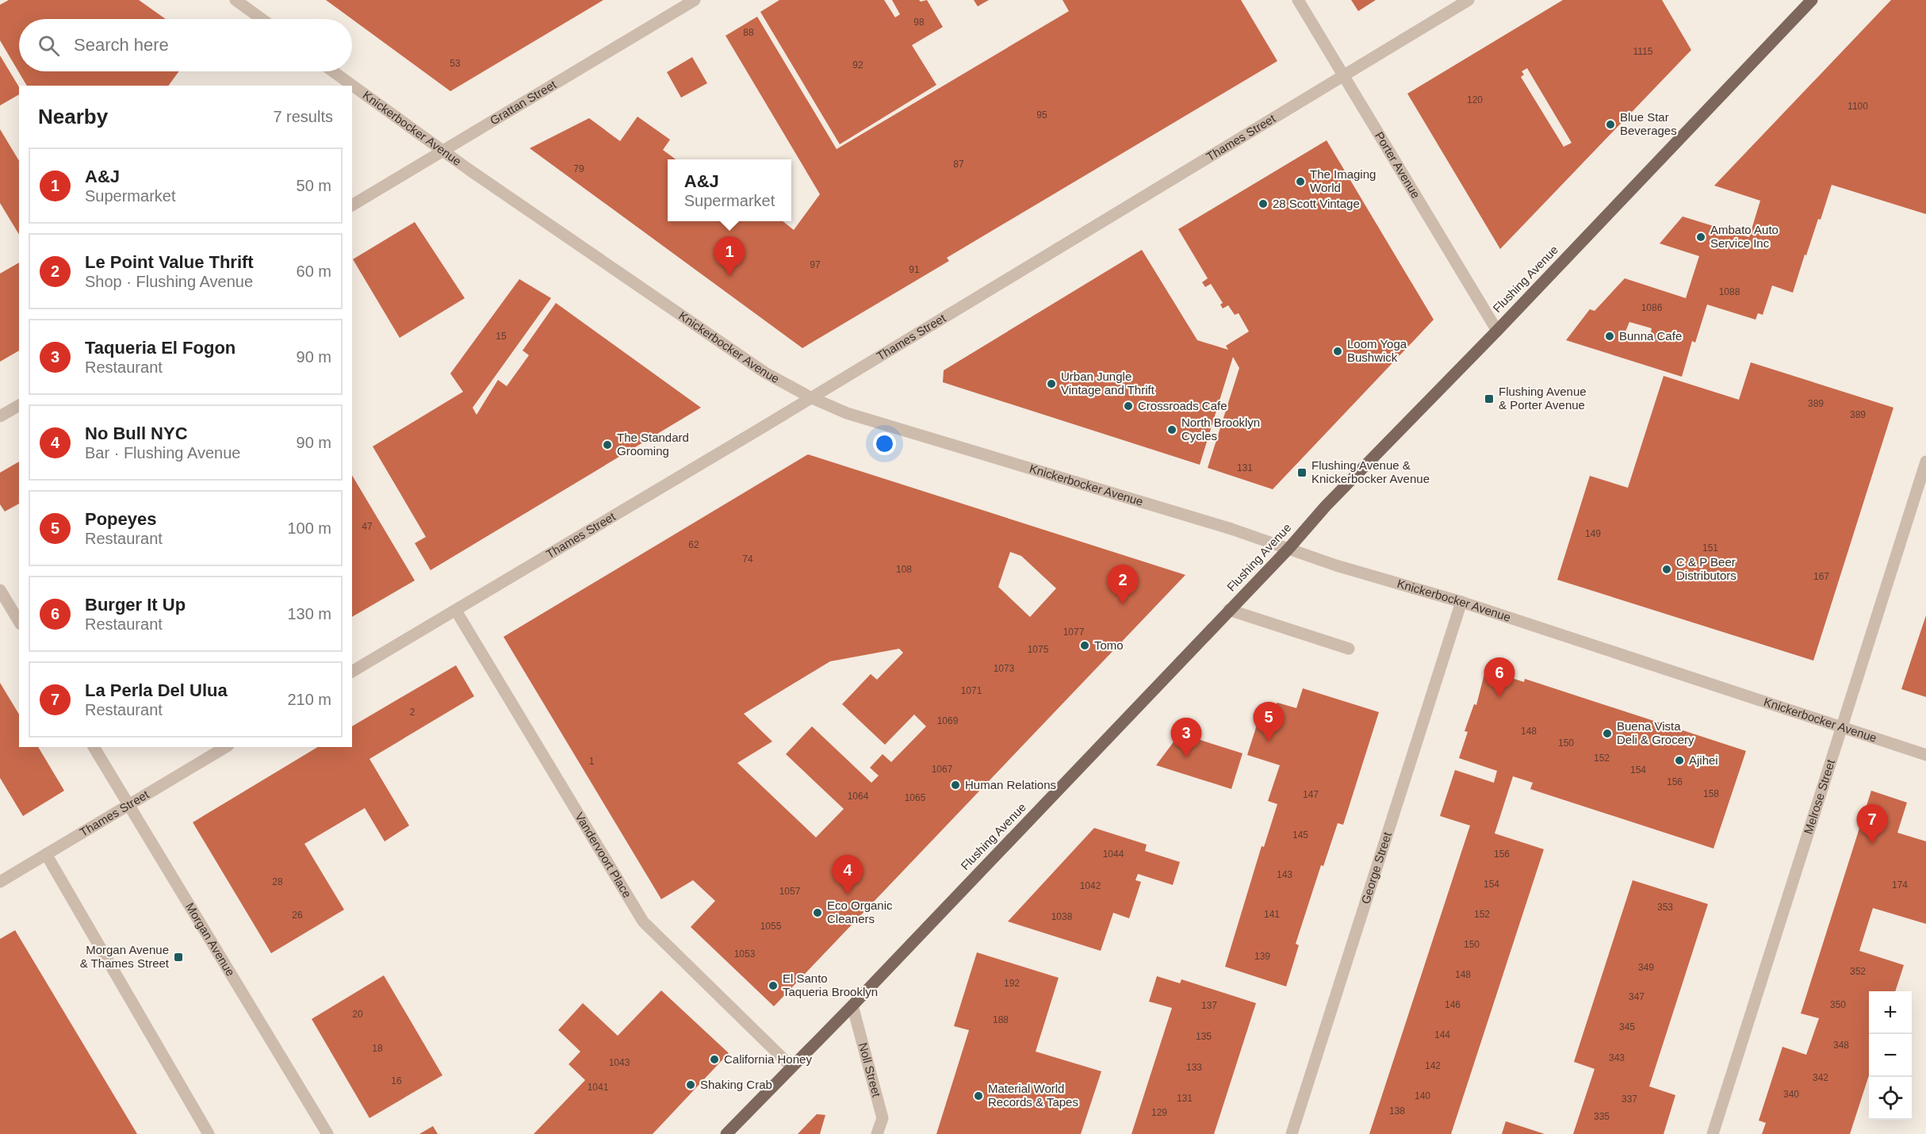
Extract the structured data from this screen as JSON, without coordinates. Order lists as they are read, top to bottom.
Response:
{
  "streets": {
    "main road": ["Flushing Avenue"],
    "street": [
      "Grattan Street",
      "Knickerbocker Avenue",
      "Thames Street",
      "Porter Avenue",
      "Melrose Street",
      "Vandervoort Place",
      "George Street",
      "Morgan Avenue",
      "Noll Street"
    ]
  },
  "crossings": [
    ["Grattan Street", "Knickerbocker Avenue"],
    ["Knickerbocker Avenue", "Thames Street"],
    ["Knickerbocker Avenue", "Flushing Avenue"],
    ["Knickerbocker Avenue", "Melrose Street"],
    ["Knickerbocker Avenue", "George Street"],
    ["Thames Street", "Porter Avenue"],
    ["Thames Street", "Vandervoort Place"],
    ["Thames Street", "Morgan Avenue"],
    ["Porter Avenue", "Flushing Avenue"],
    ["Flushing Avenue", "Vandervoort Place"],
    ["Flushing Avenue", "Noll Street"]
  ],
  "places": {
    "other": [
      "Blue Star Beverages",
      "The Imaging World",
      "28 Scott Vintage",
      "Ambato Auto Service Inc",
      "Bunna Cafe",
      "Loom Yoga Bushwick",
      "Urban Jungle Vintage and Thrift",
      "Crossroads Cafe",
      "North Brooklyn Cycles",
      "The Standard Grooming",
      "C & P Beer Distributors",
      "Tomo",
      "Buena Vista Deli & Grocery",
      "Ajihei",
      "Human Relations",
      "Eco Organic Cleaners",
      "El Santo Taqueria Brooklyn",
      "California Honey",
      "Shaking Crab",
      "Material World Records & Tapes"
    ],
    "transit": ["Flushing Avenue & Porter Avenue", "Flushing Avenue & Knickerbocker Avenue", "Morgan Avenue & Thames Street"]
  },
  "house_numbers": [
    "98",
    "88",
    "1115",
    "53",
    "92",
    "120",
    "1100",
    "95",
    "87",
    "79",
    "97",
    "91",
    "1088",
    "1086",
    "15",
    "389",
    "389",
    "131",
    "47",
    "149",
    "62",
    "151",
    "74",
    "108",
    "167",
    "1077",
    "1075",
    "1073",
    "1071",
    "2",
    "1069",
    "148",
    "150",
    "152",
    "1",
    "1067",
    "154",
    "156",
    "158",
    "147",
    "1064",
    "1065",
    "145",
    "1044",
    "156",
    "143",
    "28",
    "154",
    "174",
    "1042",
    "1057",
    "353",
    "141",
    "152",
    "26",
    "1038",
    "1055",
    "150",
    "1053",
    "139",
    "349",
    "352",
    "148",
    "192",
    "347",
    "146",
    "350",
    "137",
    "20",
    "188",
    "345",
    "144",
    "135",
    "348",
    "18",
    "343",
    "1043",
    "142",
    "133",
    "342",
    "16",
    "1041",
    "340",
    "140",
    "131",
    "337",
    "138",
    "129",
    "335"
  ],
  "page": {
    "search": "Search here",
    "heading": ["Nearby", "7 results"],
    "list": [
      {
        "mark": "1",
        "name": "A&J",
        "note": "Supermarket",
        "value": "50 m"
      },
      {
        "mark": "2",
        "name": "Le Point Value Thrift",
        "note": "Shop · Flushing Avenue",
        "value": "60 m"
      },
      {
        "mark": "3",
        "name": "Taqueria El Fogon",
        "note": "Restaurant",
        "value": "90 m"
      },
      {
        "mark": "4",
        "name": "No Bull NYC",
        "note": "Bar · Flushing Avenue",
        "value": "90 m"
      },
      {
        "mark": "5",
        "name": "Popeyes",
        "note": "Restaurant",
        "value": "100 m"
      },
      {
        "mark": "6",
        "name": "Burger It Up",
        "note": "Restaurant",
        "value": "130 m"
      },
      {
        "mark": "7",
        "name": "La Perla Del Ulua",
        "note": "Restaurant",
        "value": "210 m"
      }
    ],
    "popup": ["A&J", "Supermarket"],
    "pins": [
      "1",
      "2",
      "6",
      "5",
      "3",
      "7",
      "4"
    ],
    "map_buttons": ["+", "−"]
  }
}
